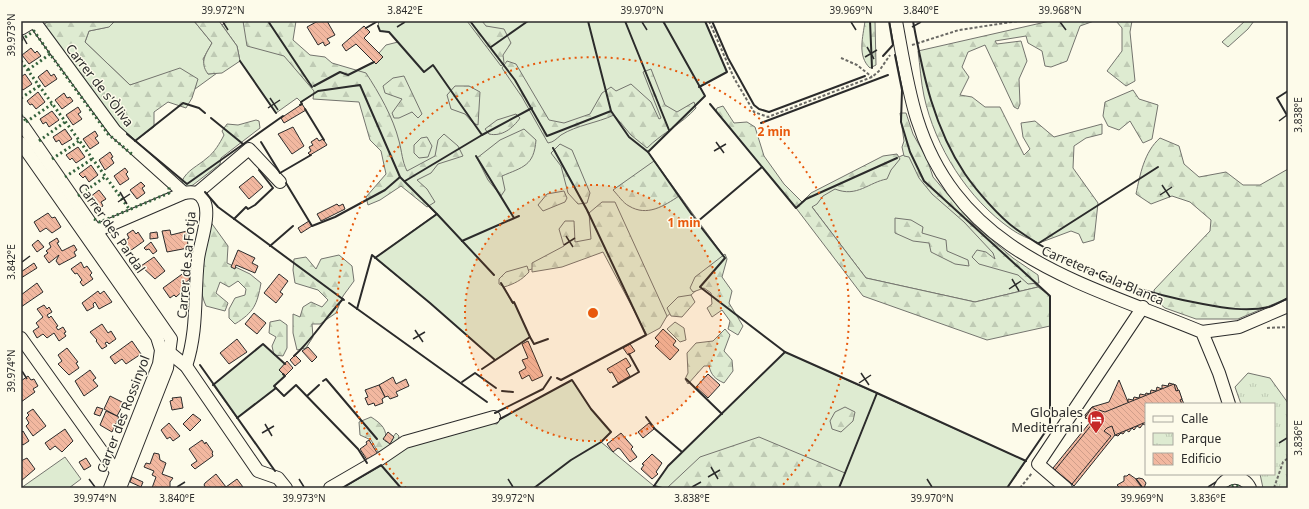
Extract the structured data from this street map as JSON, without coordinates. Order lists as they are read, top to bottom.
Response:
{
  "streets": {
    "street": [
      "Carrer de s'Òliva",
      "Carrer des Pardal",
      "Carrer de sa Fotja",
      "Carretera Cala Blanca",
      "Carrer des Rossinyol"
    ]
  },
  "crossings": [
    ["Carrer de s'Òliva", "Carrer de sa Fotja"],
    ["Carrer des Pardal", "Carrer de sa Fotja"],
    ["Carrer des Pardal", "Carrer des Rossinyol"]
  ],
  "places": {
    "hotel": ["Globales Mediterrani"]
  },
  "legend": ["Calle", "Parque", "Edificio"],
  "coordinates": [
    "39.972°N",
    "3.842°E",
    "39.970°N",
    "39.969°N",
    "3.840°E",
    "39.968°N",
    "39.973°N",
    "3.838°E",
    "39.974°N",
    "3.836°E"
  ],
  "rings": ["2 min", "1 min"]
}
